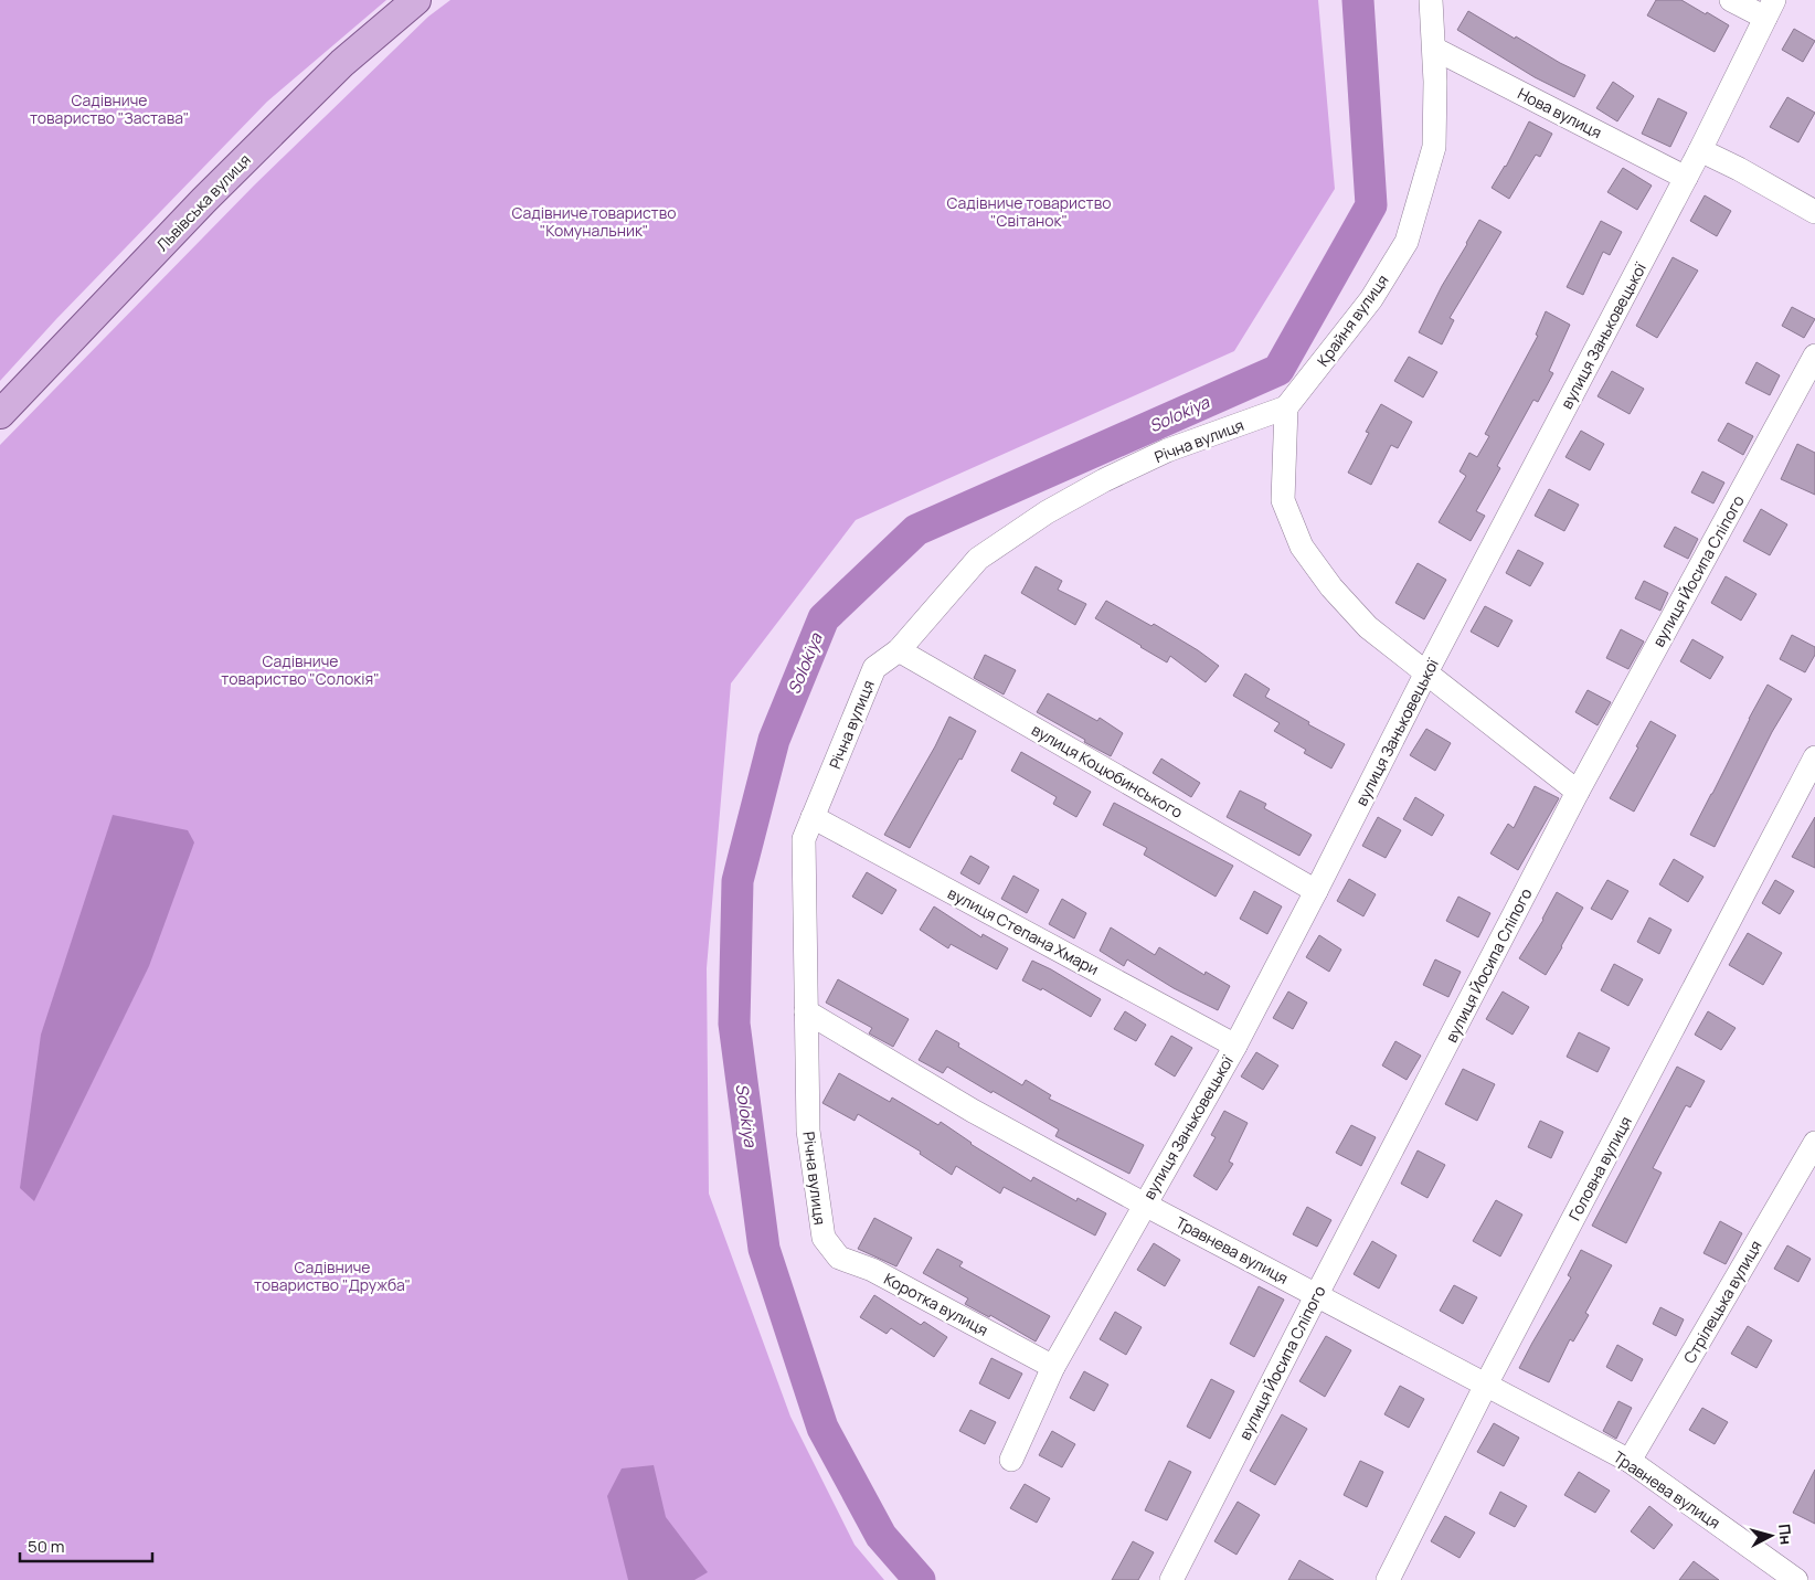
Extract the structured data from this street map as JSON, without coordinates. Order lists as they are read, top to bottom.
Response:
{
  "streets": {
    "main road": ["Львівська вулиця"],
    "street": [
      "Нова вулиця",
      "Крайня вулиця",
      "вулиця Заньковецької",
      "Річна вулиця",
      "вулиця Йосипа Сліпого",
      "вулиця Коцюбинського",
      "вулиця Степана Хмари",
      "Головна вулиця",
      "Травнева вулиця",
      "Стрілецька вулиця",
      "Коротка вулиця"
    ]
  },
  "crossings": [
    ["Нова вулиця", "Крайня вулиця"],
    ["Нова вулиця", "вулиця Заньковецької"],
    ["Крайня вулиця", "Річна вулиця"],
    ["вулиця Заньковецької", "вулиця Коцюбинського"],
    ["вулиця Заньковецької", "вулиця Степана Хмари"],
    ["вулиця Заньковецької", "Травнева вулиця"],
    ["вулиця Заньковецької", "Коротка вулиця"],
    ["Річна вулиця", "вулиця Коцюбинського"],
    ["Річна вулиця", "вулиця Степана Хмари"],
    ["Річна вулиця", "Травнева вулиця"],
    ["Річна вулиця", "Коротка вулиця"],
    ["вулиця Йосипа Сліпого", "Травнева вулиця"],
    ["Головна вулиця", "Травнева вулиця"],
    ["Травнева вулиця", "Стрілецька вулиця"]
  ],
  "water": ["Solokiya"],
  "parks": [
    "Садівниче товариство \"Застава\"",
    "Садівниче товариство \"Світанок\"",
    "Садівниче товариство \"Комунальник\"",
    "Садівниче товариство \"Солокія\"",
    "Садівниче товариство \"Дружба\""
  ],
  "scale_bar": "50 m",
  "north": "right"
}
